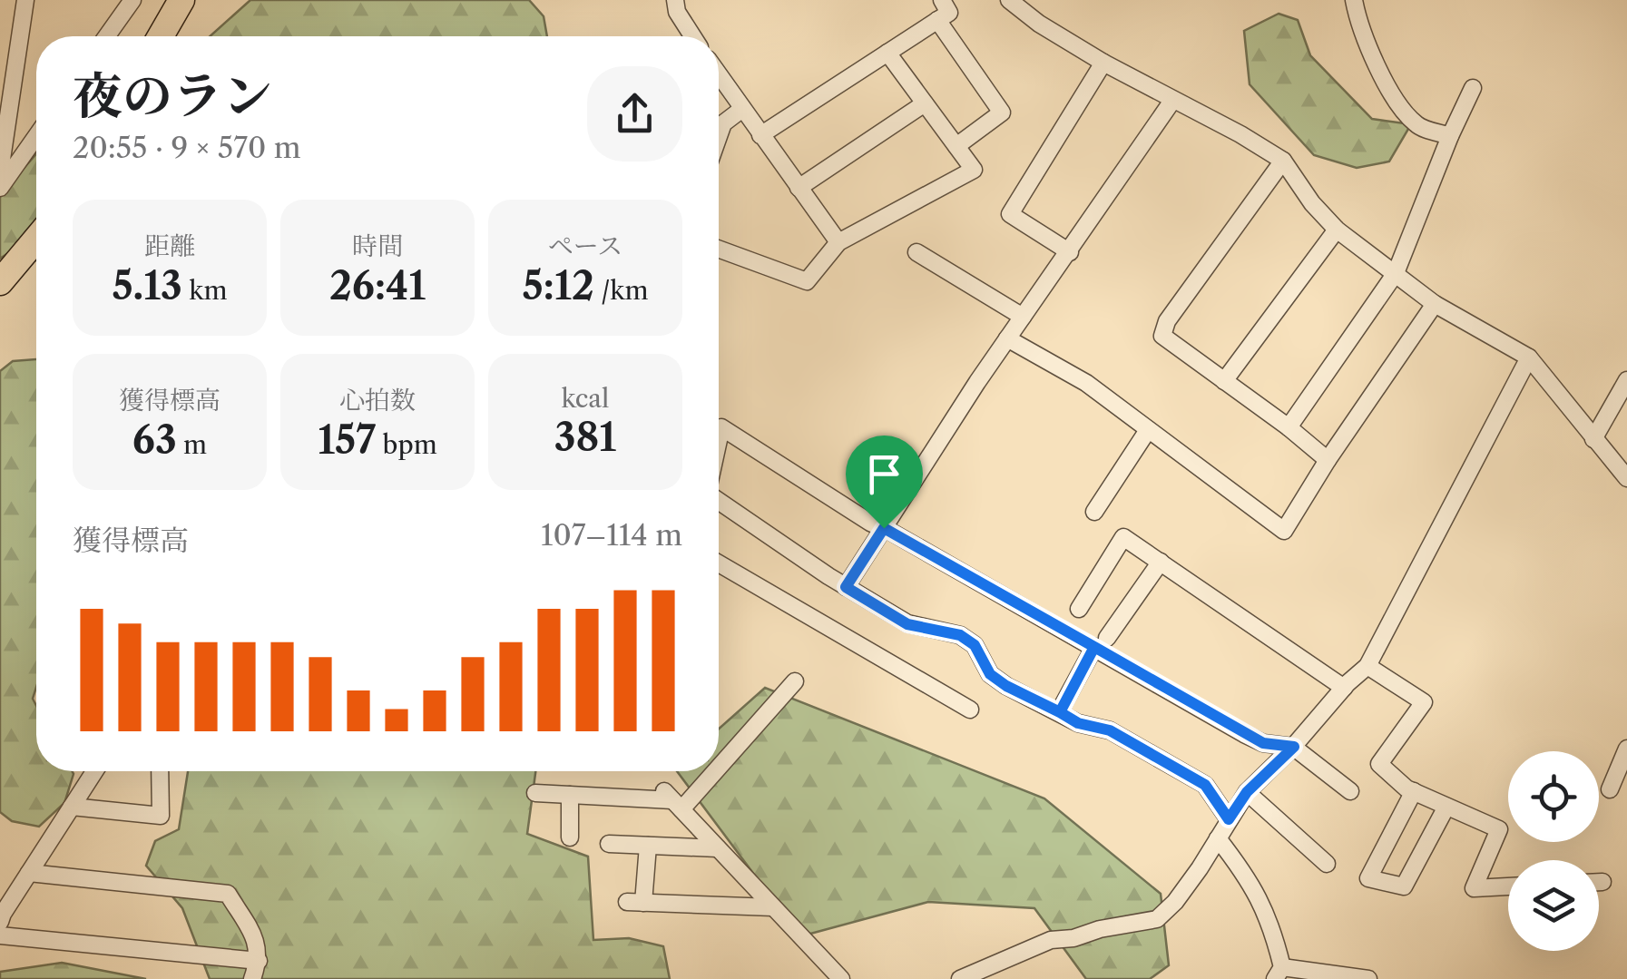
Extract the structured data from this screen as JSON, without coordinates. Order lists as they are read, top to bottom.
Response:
{
  "page": {
    "heading": ["夜のラン", "20:55 · 9 × 570 m"],
    "stats": [
      ["距離", "5.13 km"],
      ["時間", "26:41"],
      ["ペース", "5:12 /km"],
      ["獲得標高", "63 m"],
      ["心拍数", "157 bpm"],
      ["kcal", "381"]
    ],
    "chart": ["獲得標高", "107–114 m"]
  }
}
